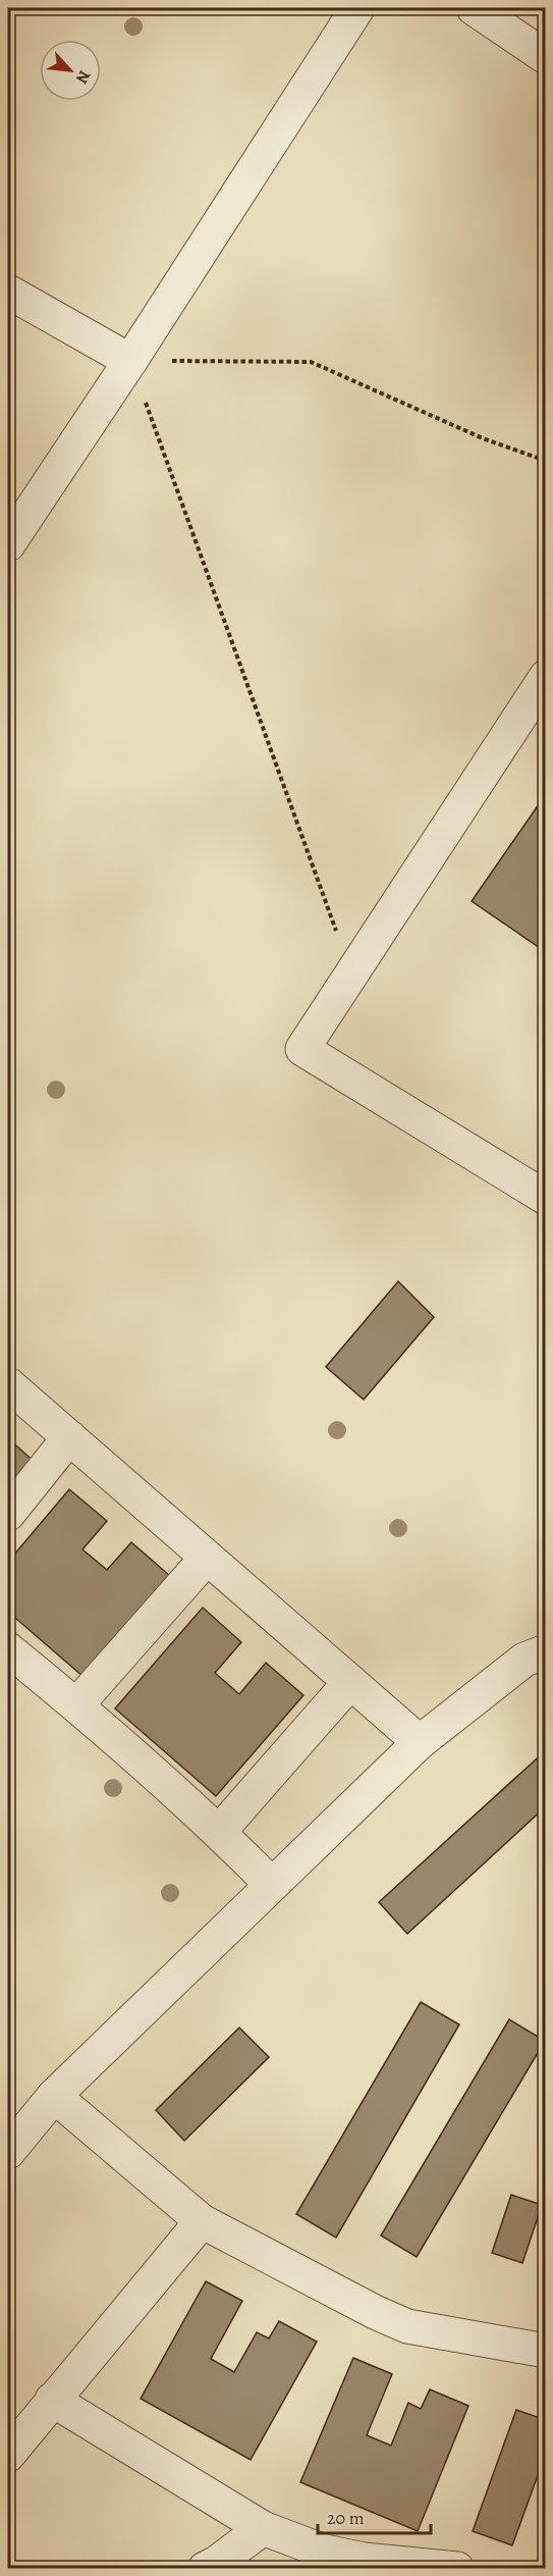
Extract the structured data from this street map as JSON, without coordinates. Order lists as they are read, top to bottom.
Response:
{
  "scale_bar": "20 m",
  "north": "bottom right"
}
